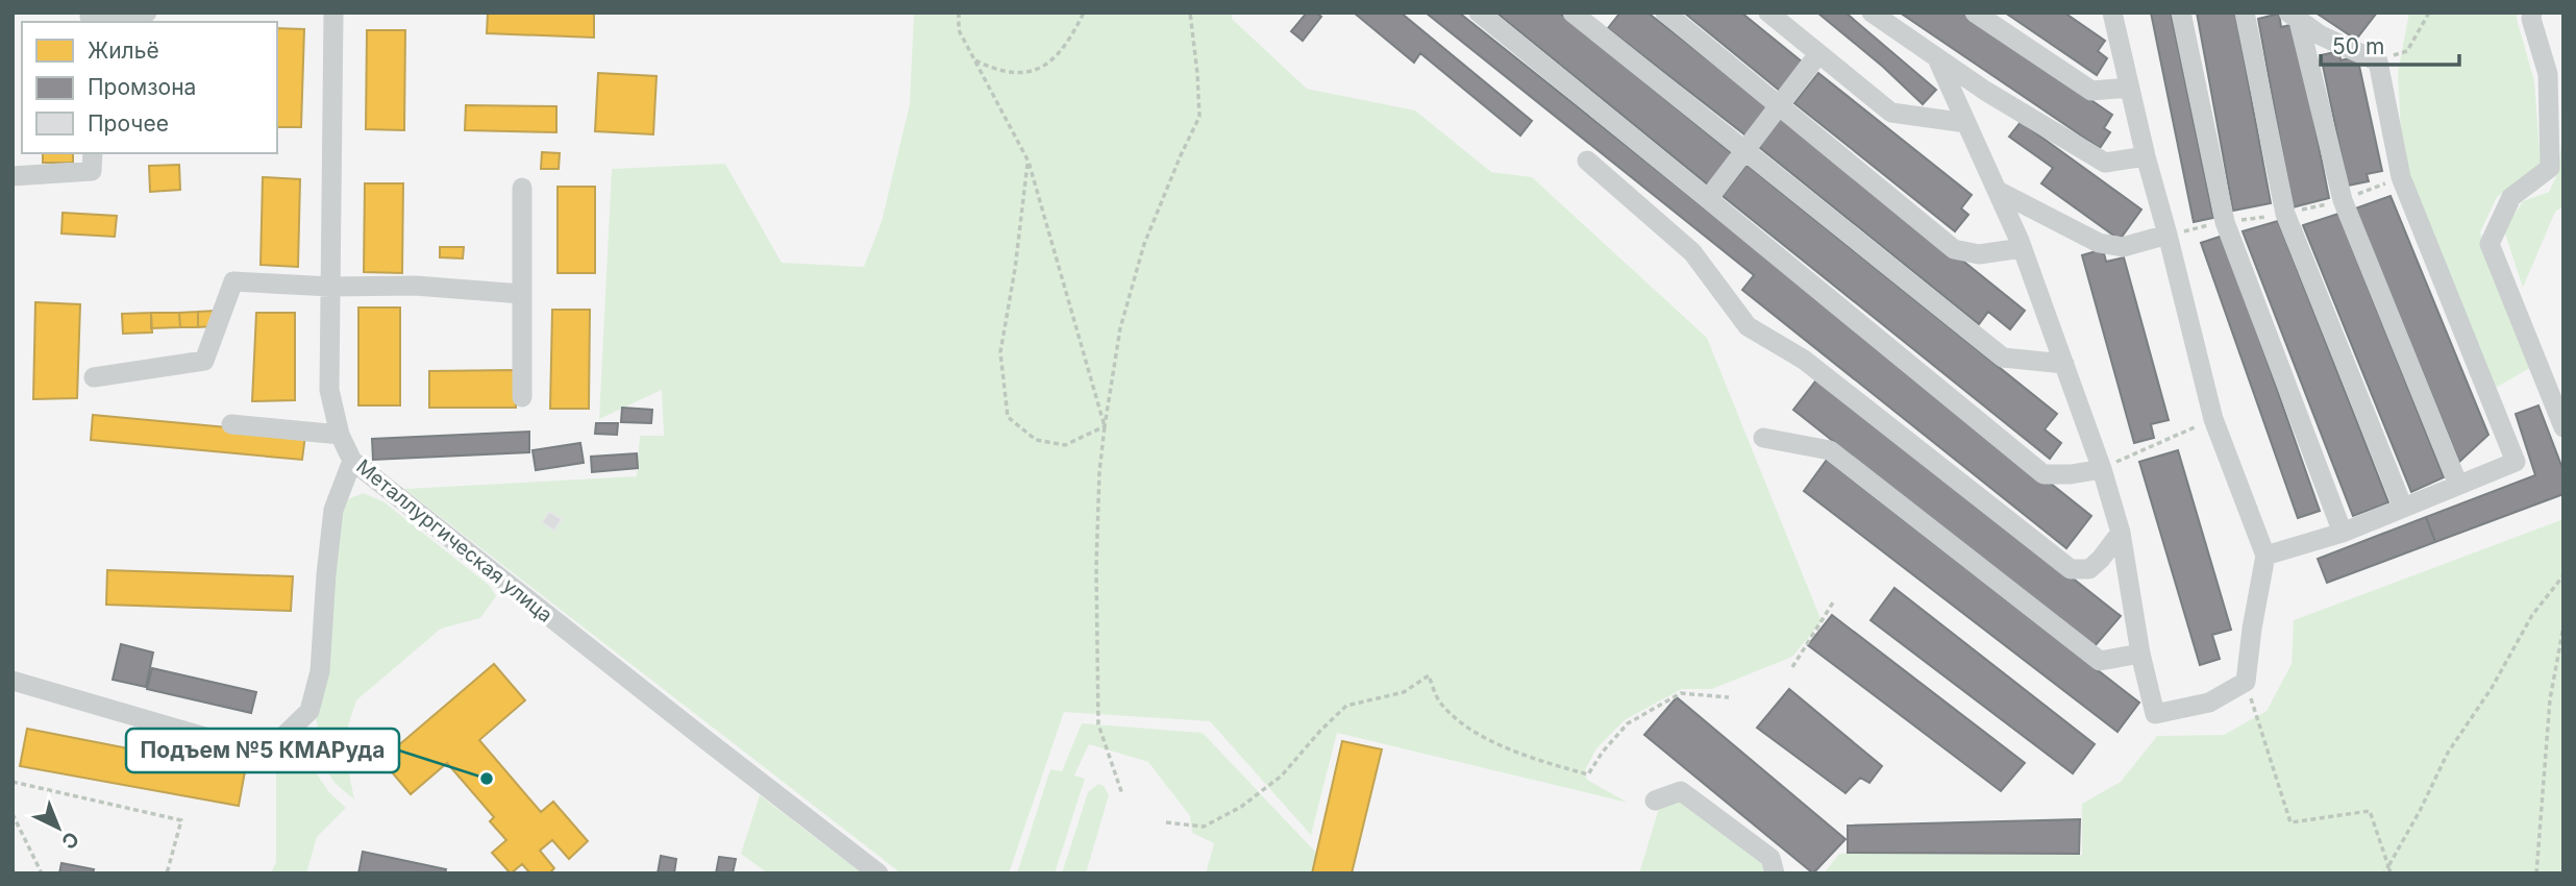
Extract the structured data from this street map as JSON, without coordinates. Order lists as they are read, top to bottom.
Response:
{
  "streets": {
    "street": ["Металлургическая улица"]
  },
  "places": ["Подъем №5 КМАРуда"],
  "legend": ["Жильё", "Промзона", "Прочее"],
  "scale_bar": "50 m",
  "north": "bottom right"
}
